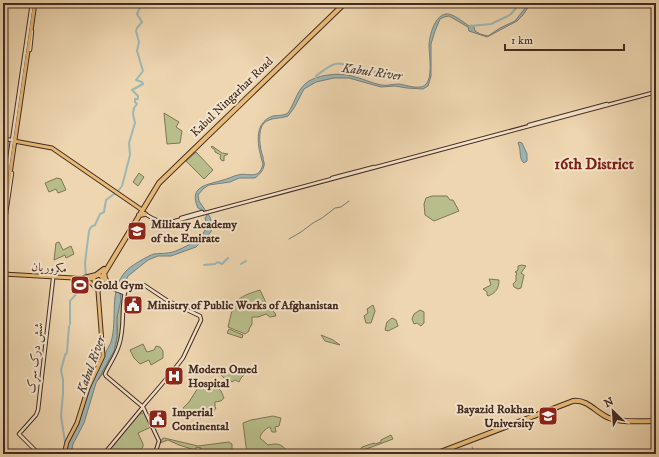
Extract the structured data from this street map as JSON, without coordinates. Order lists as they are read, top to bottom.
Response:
{
  "streets": {
    "highway": ["Kabul Ningarhar Road"],
    "main road": ["مکروریان", "شش درک سړک"]
  },
  "districts": ["16th District"],
  "water": ["Kabul River"],
  "places": {
    "school or university": ["Military Academy of the Emirate", "Bayazid Rokhan University"],
    "sports": ["Gold Gym"],
    "public building": ["Ministry of Public Works of Afghanistan", "Imperial Continental"],
    "hospital": ["Modern Omed Hospital"]
  },
  "scale_bar": "1 km",
  "north": "top left"
}
